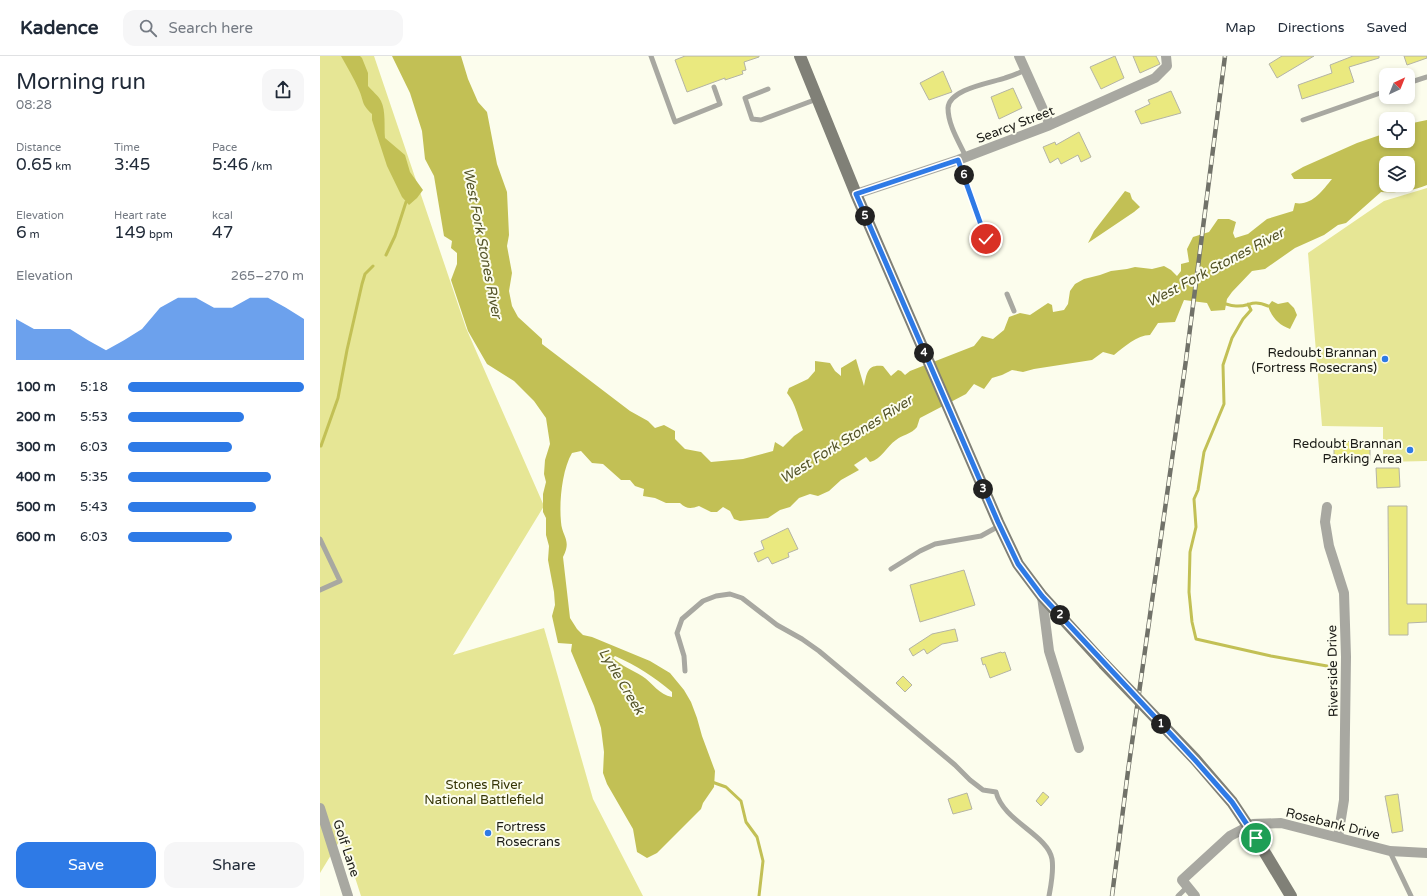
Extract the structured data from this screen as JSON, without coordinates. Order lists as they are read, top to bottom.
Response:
{
  "streets": {
    "street": [
      "Searcy Street",
      "Riverside Drive",
      "Rosebank Drive",
      "Golf Lane"
    ]
  },
  "crossings": [
    ["Riverside Drive", "Rosebank Drive"]
  ],
  "water": ["West Fork Stones River", "Lytle Creek"],
  "parks": ["Stones River National Battlefield"],
  "places": ["Redoubt Brannan (Fortress Rosecrans)", "Redoubt Brannan Parking Area", "Fortress Rosecrans"],
  "north": "top right",
  "page": {
    "header": "Kadence",
    "search": "Search here",
    "nav": ["Map", "Directions", "Saved"],
    "heading": ["Morning run", "08:28"],
    "stats": [
      ["Distance", "0.65 km"],
      ["Time", "3:45"],
      ["Pace", "5:46 /km"],
      ["Elevation", "6 m"],
      ["Heart rate", "149 bpm"],
      ["kcal", "47"]
    ],
    "pins": [
      "6",
      "5",
      "4",
      "3",
      "2",
      "1"
    ],
    "chart": ["Elevation", "265–270 m"],
    "list": [
      {
        "name": "100 m",
        "note": "5:18"
      },
      {
        "name": "200 m",
        "note": "5:53"
      },
      {
        "name": "300 m",
        "note": "6:03"
      },
      {
        "name": "400 m",
        "note": "5:35"
      },
      {
        "name": "500 m",
        "note": "5:43"
      },
      {
        "name": "600 m",
        "note": "6:03"
      }
    ],
    "buttons": ["Save", "Share"]
  }
}
